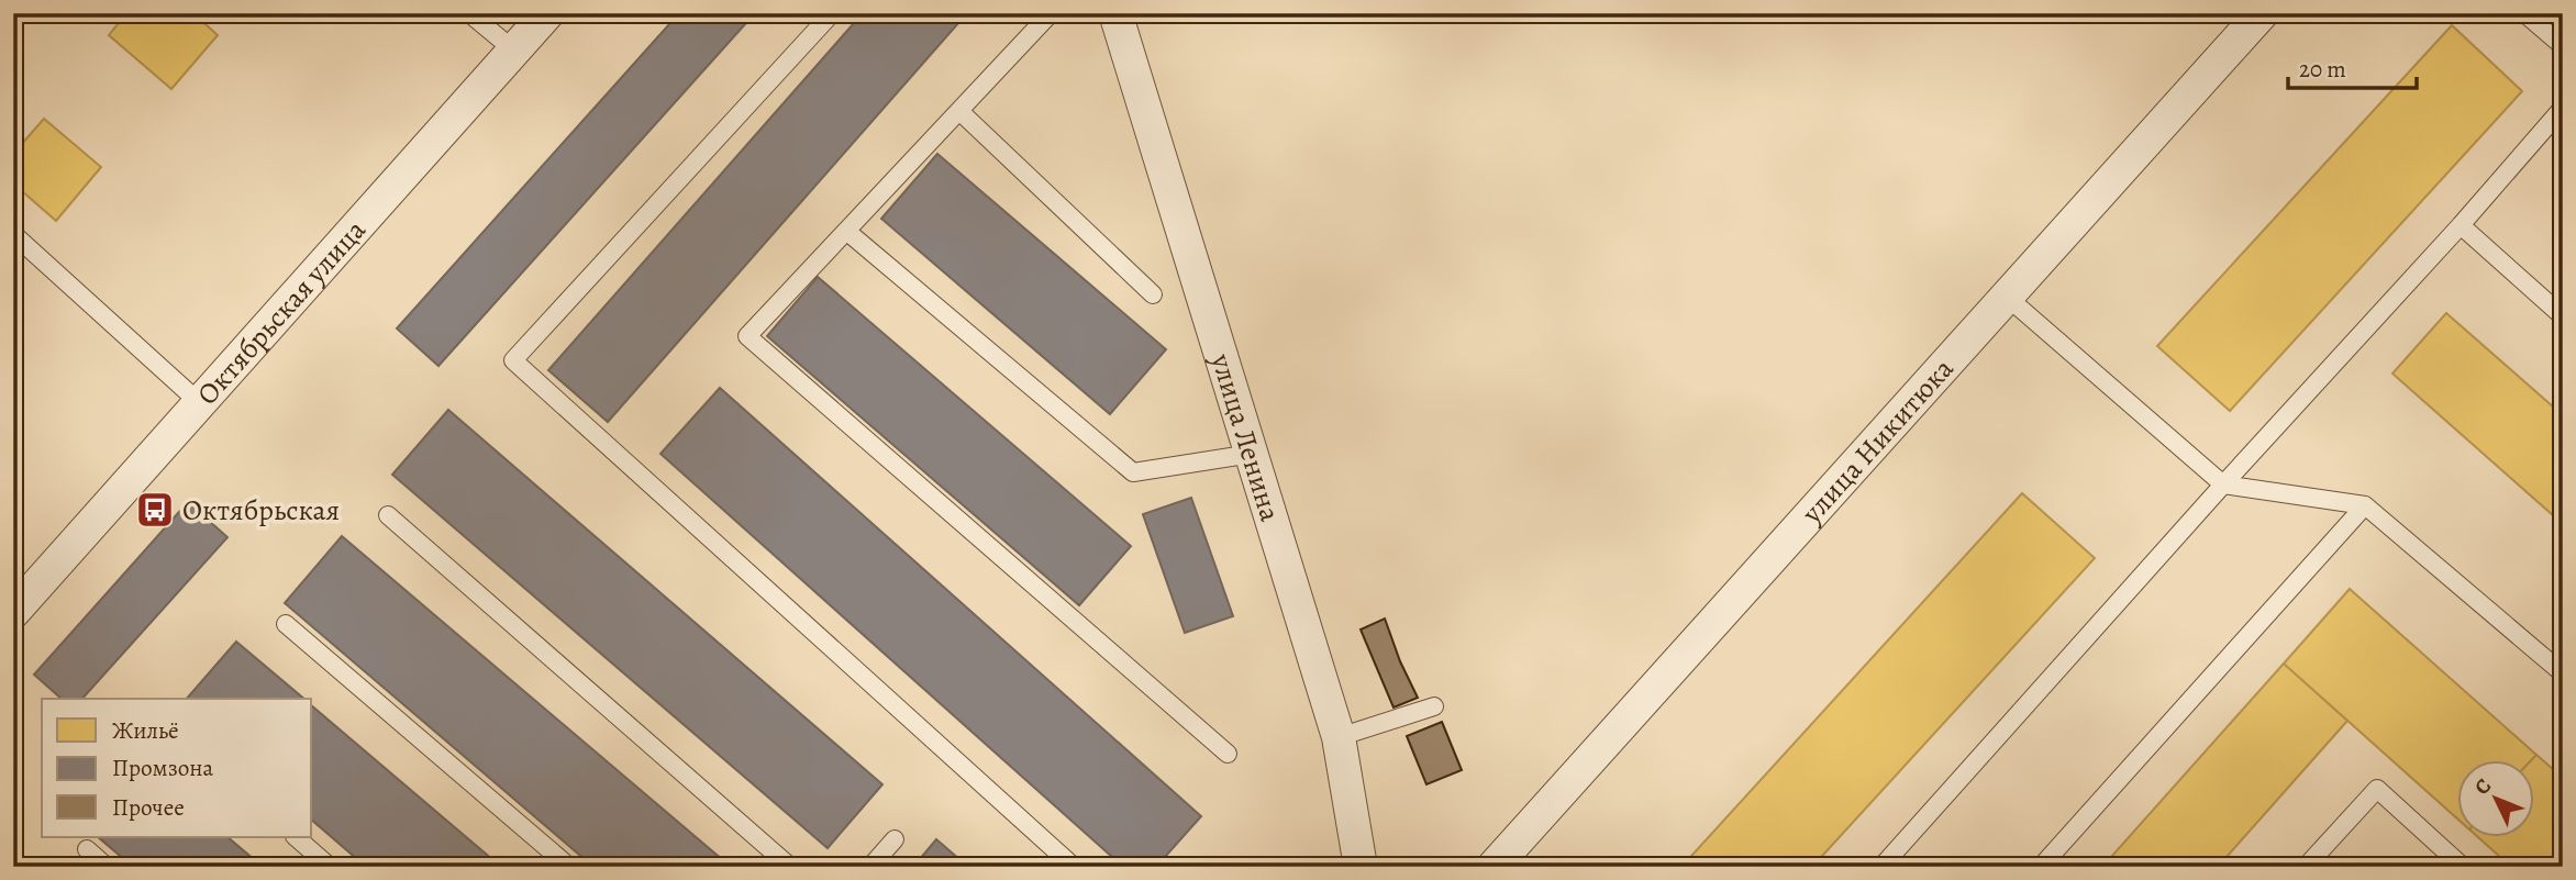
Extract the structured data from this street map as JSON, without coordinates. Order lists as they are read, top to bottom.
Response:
{
  "streets": {
    "street": ["Октябрьская улица", "улица Ленина", "улица Никитюка"]
  },
  "places": {
    "bus stop": ["Октябрьская"]
  },
  "legend": ["Жильё", "Промзона", "Прочее"],
  "scale_bar": "20 m",
  "north": "top left"
}
